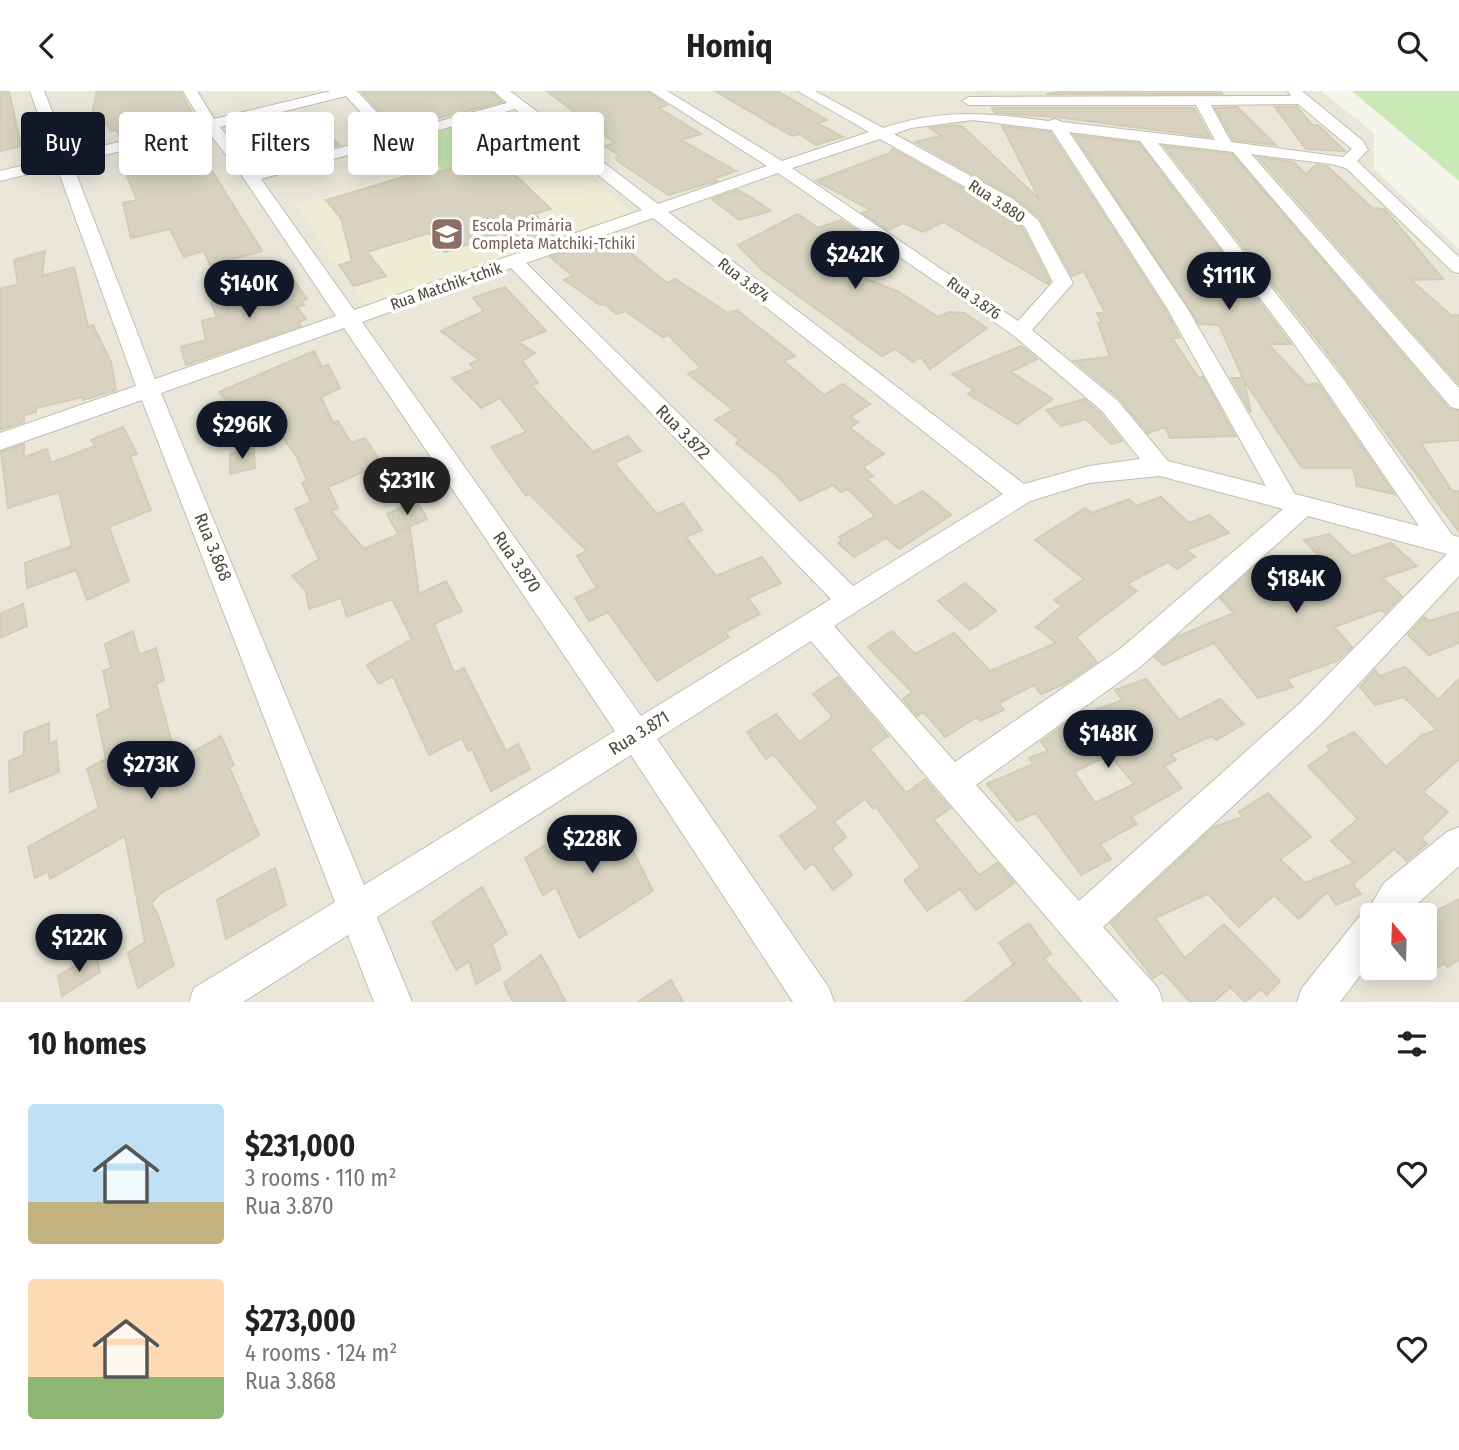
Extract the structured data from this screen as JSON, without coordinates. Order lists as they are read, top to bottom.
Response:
{
  "streets": {
    "street": [
      "Rua 3.880",
      "Rua 3.874",
      "Rua Matchik-tchik",
      "Rua 3.876",
      "Rua 3.872",
      "Rua 3.868",
      "Rua 3.870",
      "Rua 3.871"
    ]
  },
  "crossings": [
    ["Rua 3.880", "Rua Matchik-tchik"],
    ["Rua 3.880", "Rua 3.876"],
    ["Rua 3.874", "Rua Matchik-tchik"],
    ["Rua 3.874", "Rua 3.871"],
    ["Rua Matchik-tchik", "Rua 3.876"],
    ["Rua Matchik-tchik", "Rua 3.872"],
    ["Rua Matchik-tchik", "Rua 3.868"],
    ["Rua Matchik-tchik", "Rua 3.870"],
    ["Rua 3.872", "Rua 3.871"],
    ["Rua 3.868", "Rua 3.871"],
    ["Rua 3.870", "Rua 3.871"]
  ],
  "places": {
    "school or university": ["Escola Primária Completa Matchiki-Tchiki"]
  },
  "north": "top",
  "page": {
    "header": "Homiq",
    "chip": [
      "Buy",
      "Rent",
      "Filters",
      "New",
      "Apartment"
    ],
    "price": [
      "$242K",
      "$111K",
      "$140K",
      "$296K",
      "$231K",
      "$184K",
      "$148K",
      "$273K",
      "$228K",
      "$122K"
    ],
    "heading": "10 homes",
    "list": [
      {
        "name": "$231,000",
        "note": "3 rooms · 110 m² · Rua 3.870"
      },
      {
        "name": "$273,000",
        "note": "4 rooms · 124 m² · Rua 3.868"
      }
    ]
  }
}
